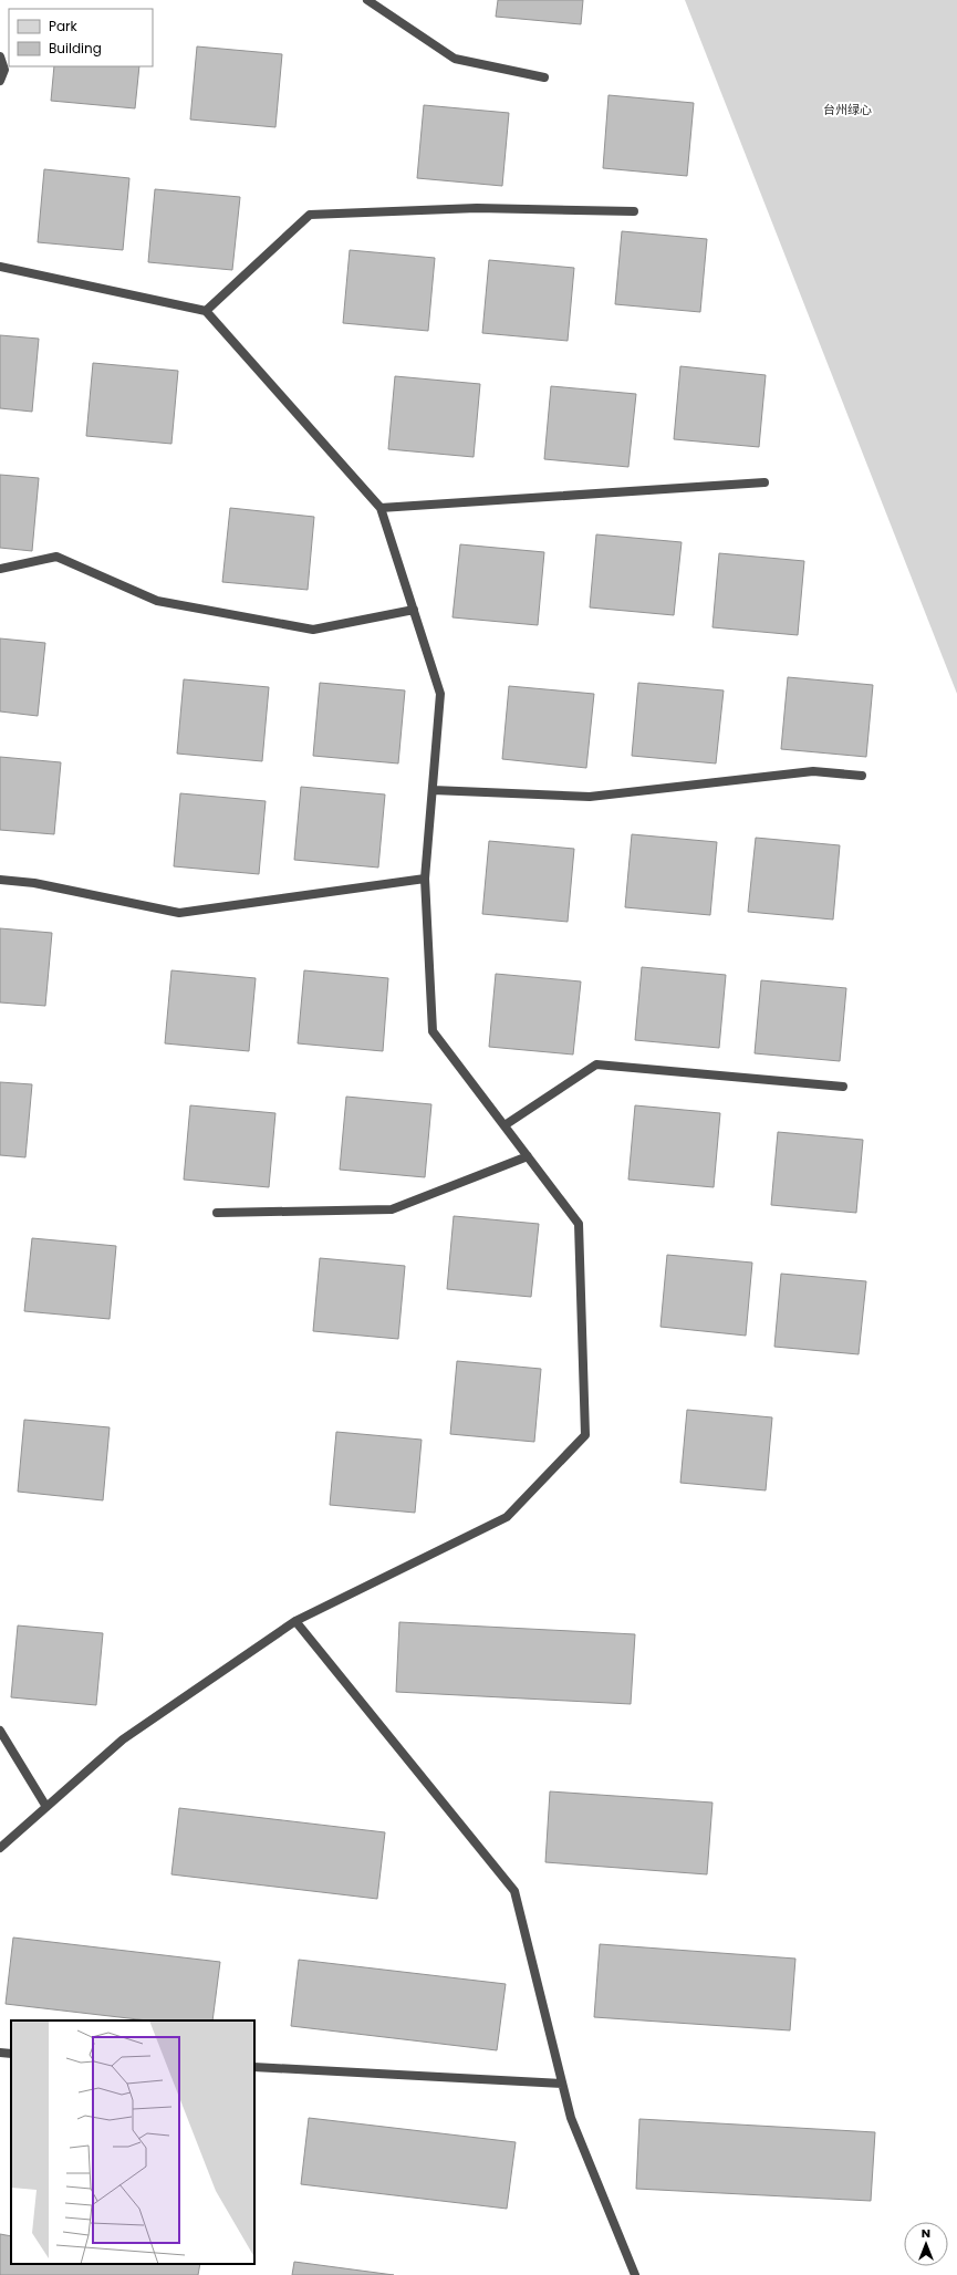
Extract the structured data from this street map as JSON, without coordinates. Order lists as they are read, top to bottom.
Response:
{
  "parks": ["台州绿心"],
  "legend": ["Park", "Building"],
  "north": "top"
}
